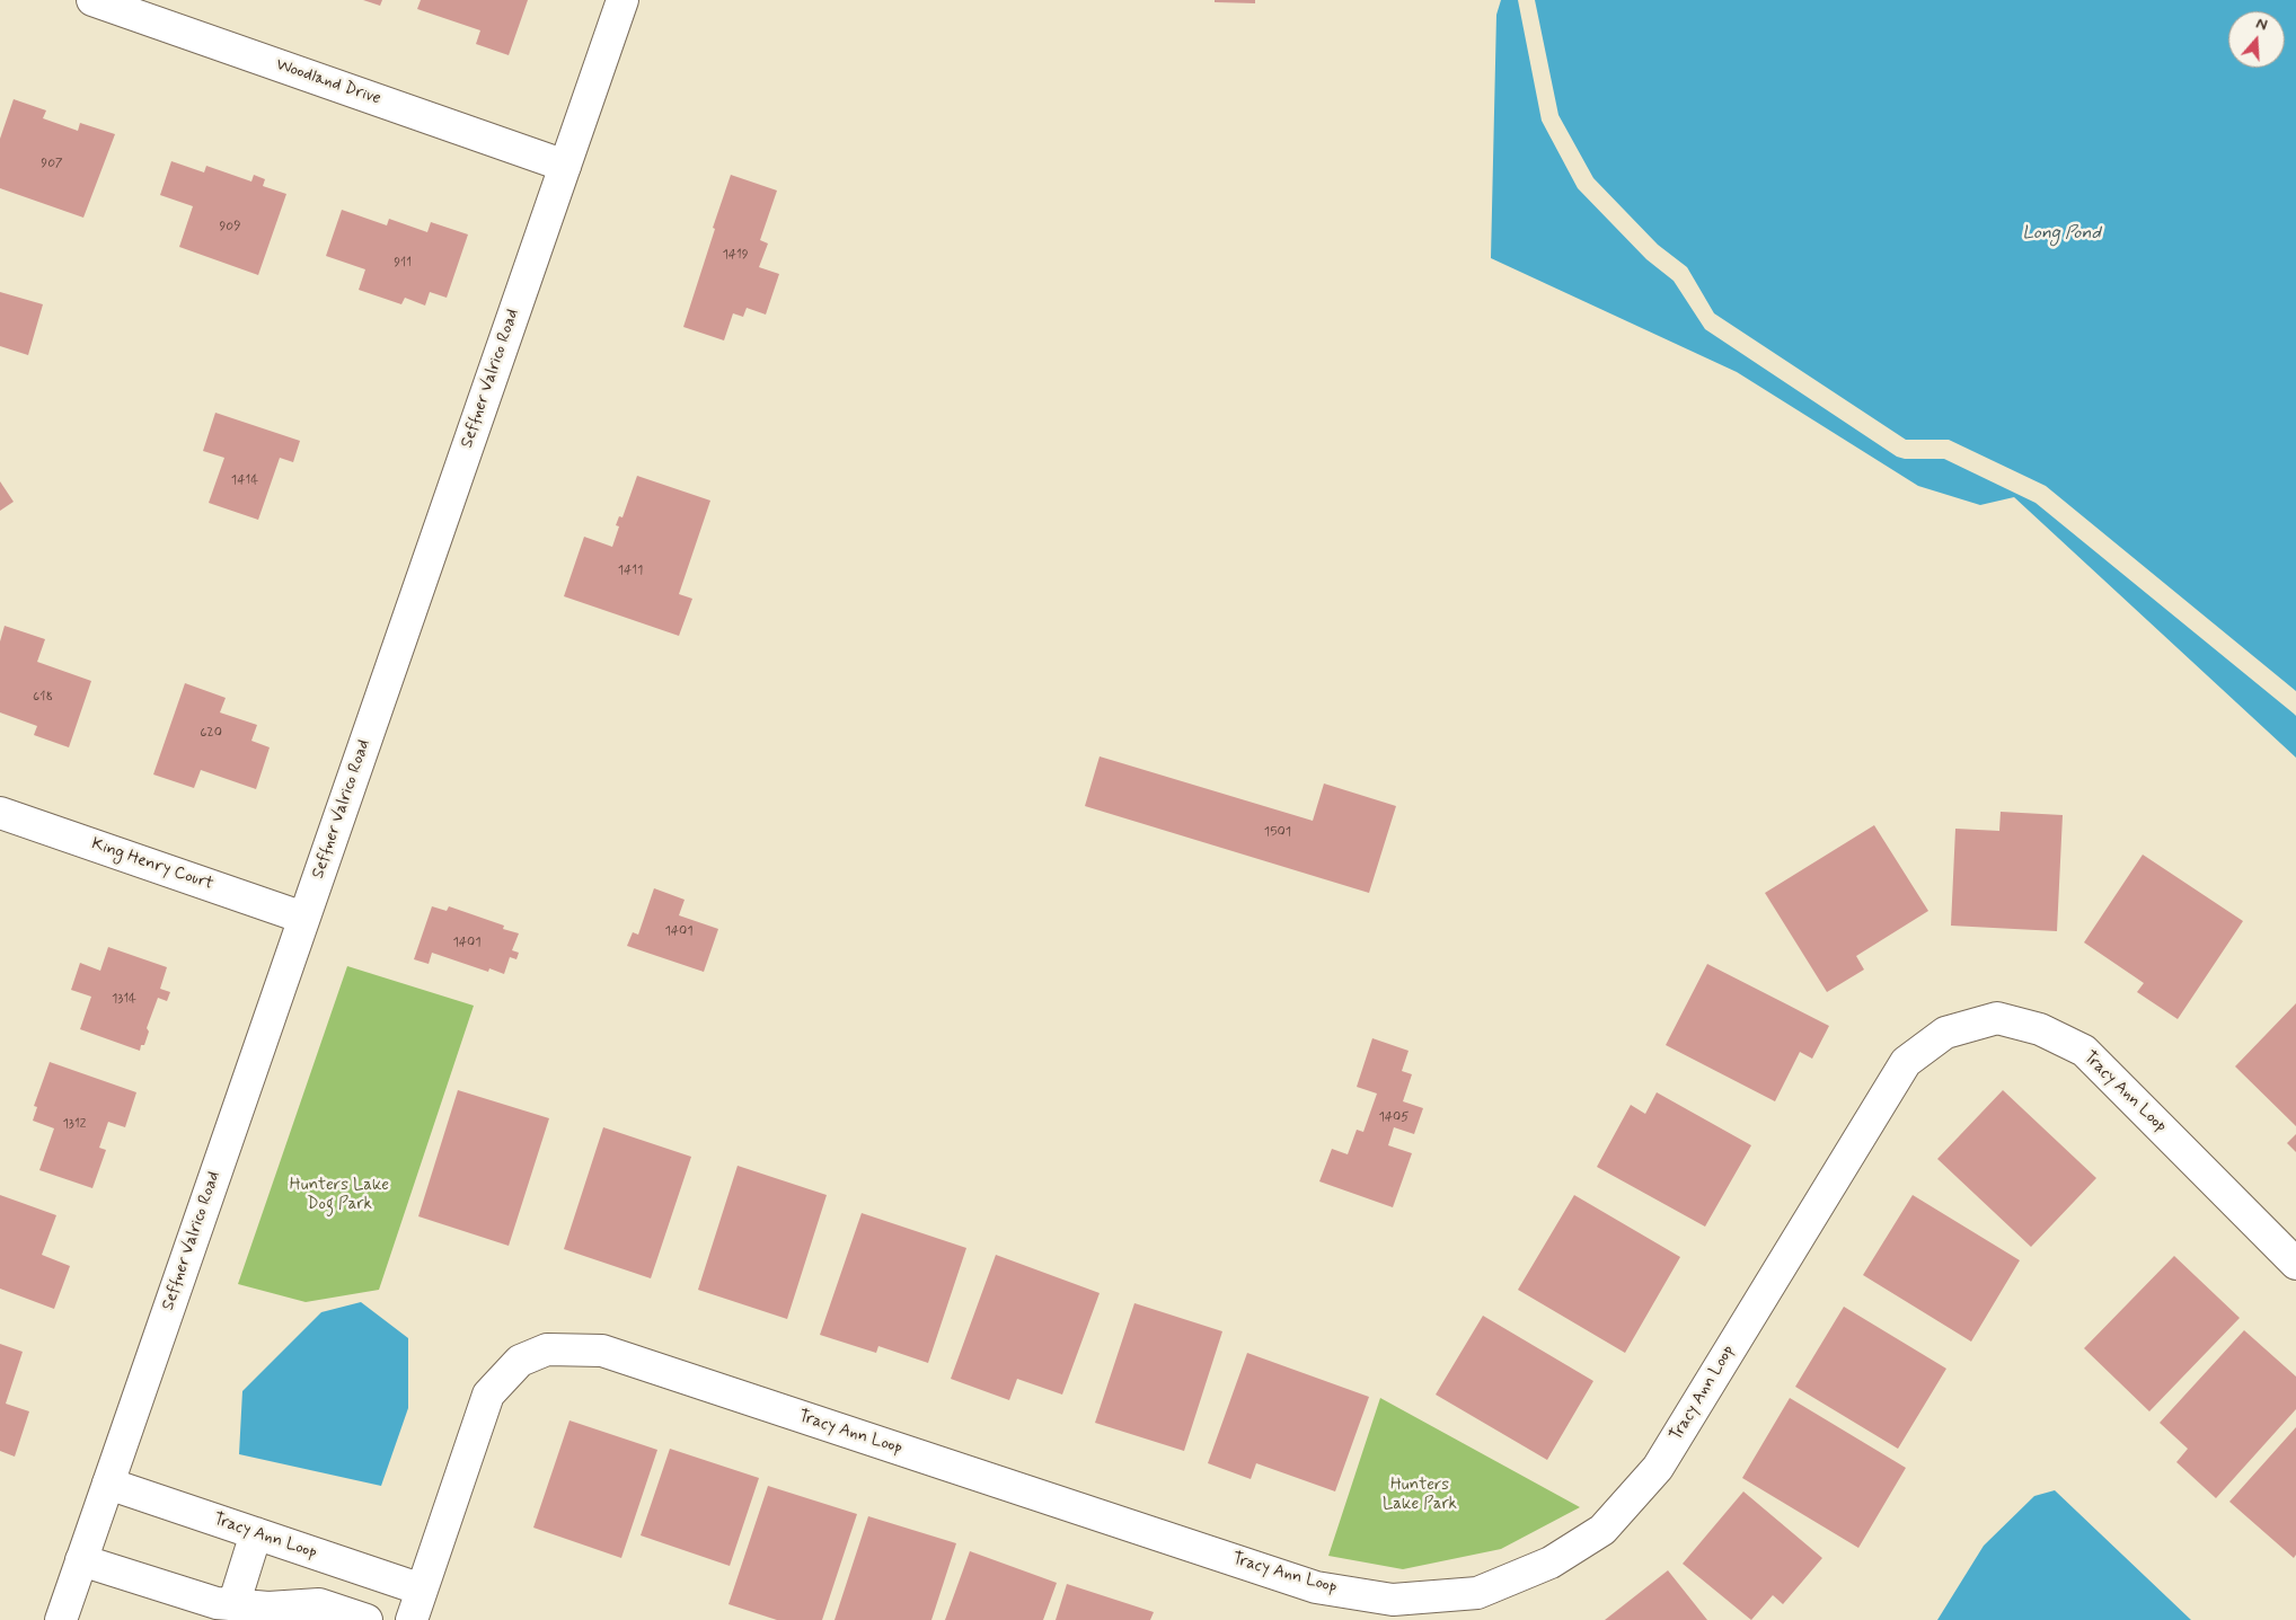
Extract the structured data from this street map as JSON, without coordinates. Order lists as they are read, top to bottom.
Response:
{
  "streets": {
    "street": [
      "Woodland Drive",
      "Seffner Valrico Road",
      "King Henry Court",
      "Tracy Ann Loop"
    ]
  },
  "crossings": [
    ["Woodland Drive", "Seffner Valrico Road"],
    ["Seffner Valrico Road", "King Henry Court"],
    ["Seffner Valrico Road", "Tracy Ann Loop"]
  ],
  "water": ["Long Pond"],
  "parks": ["Hunters Lake Dog Park", "Hunters Lake Park"],
  "house_numbers": [
    "907",
    "909",
    "1419",
    "911",
    "1414",
    "1411",
    "618",
    "620",
    "1501",
    "1401",
    "1401",
    "1314",
    "1405",
    "1312"
  ],
  "north": "top"
}
